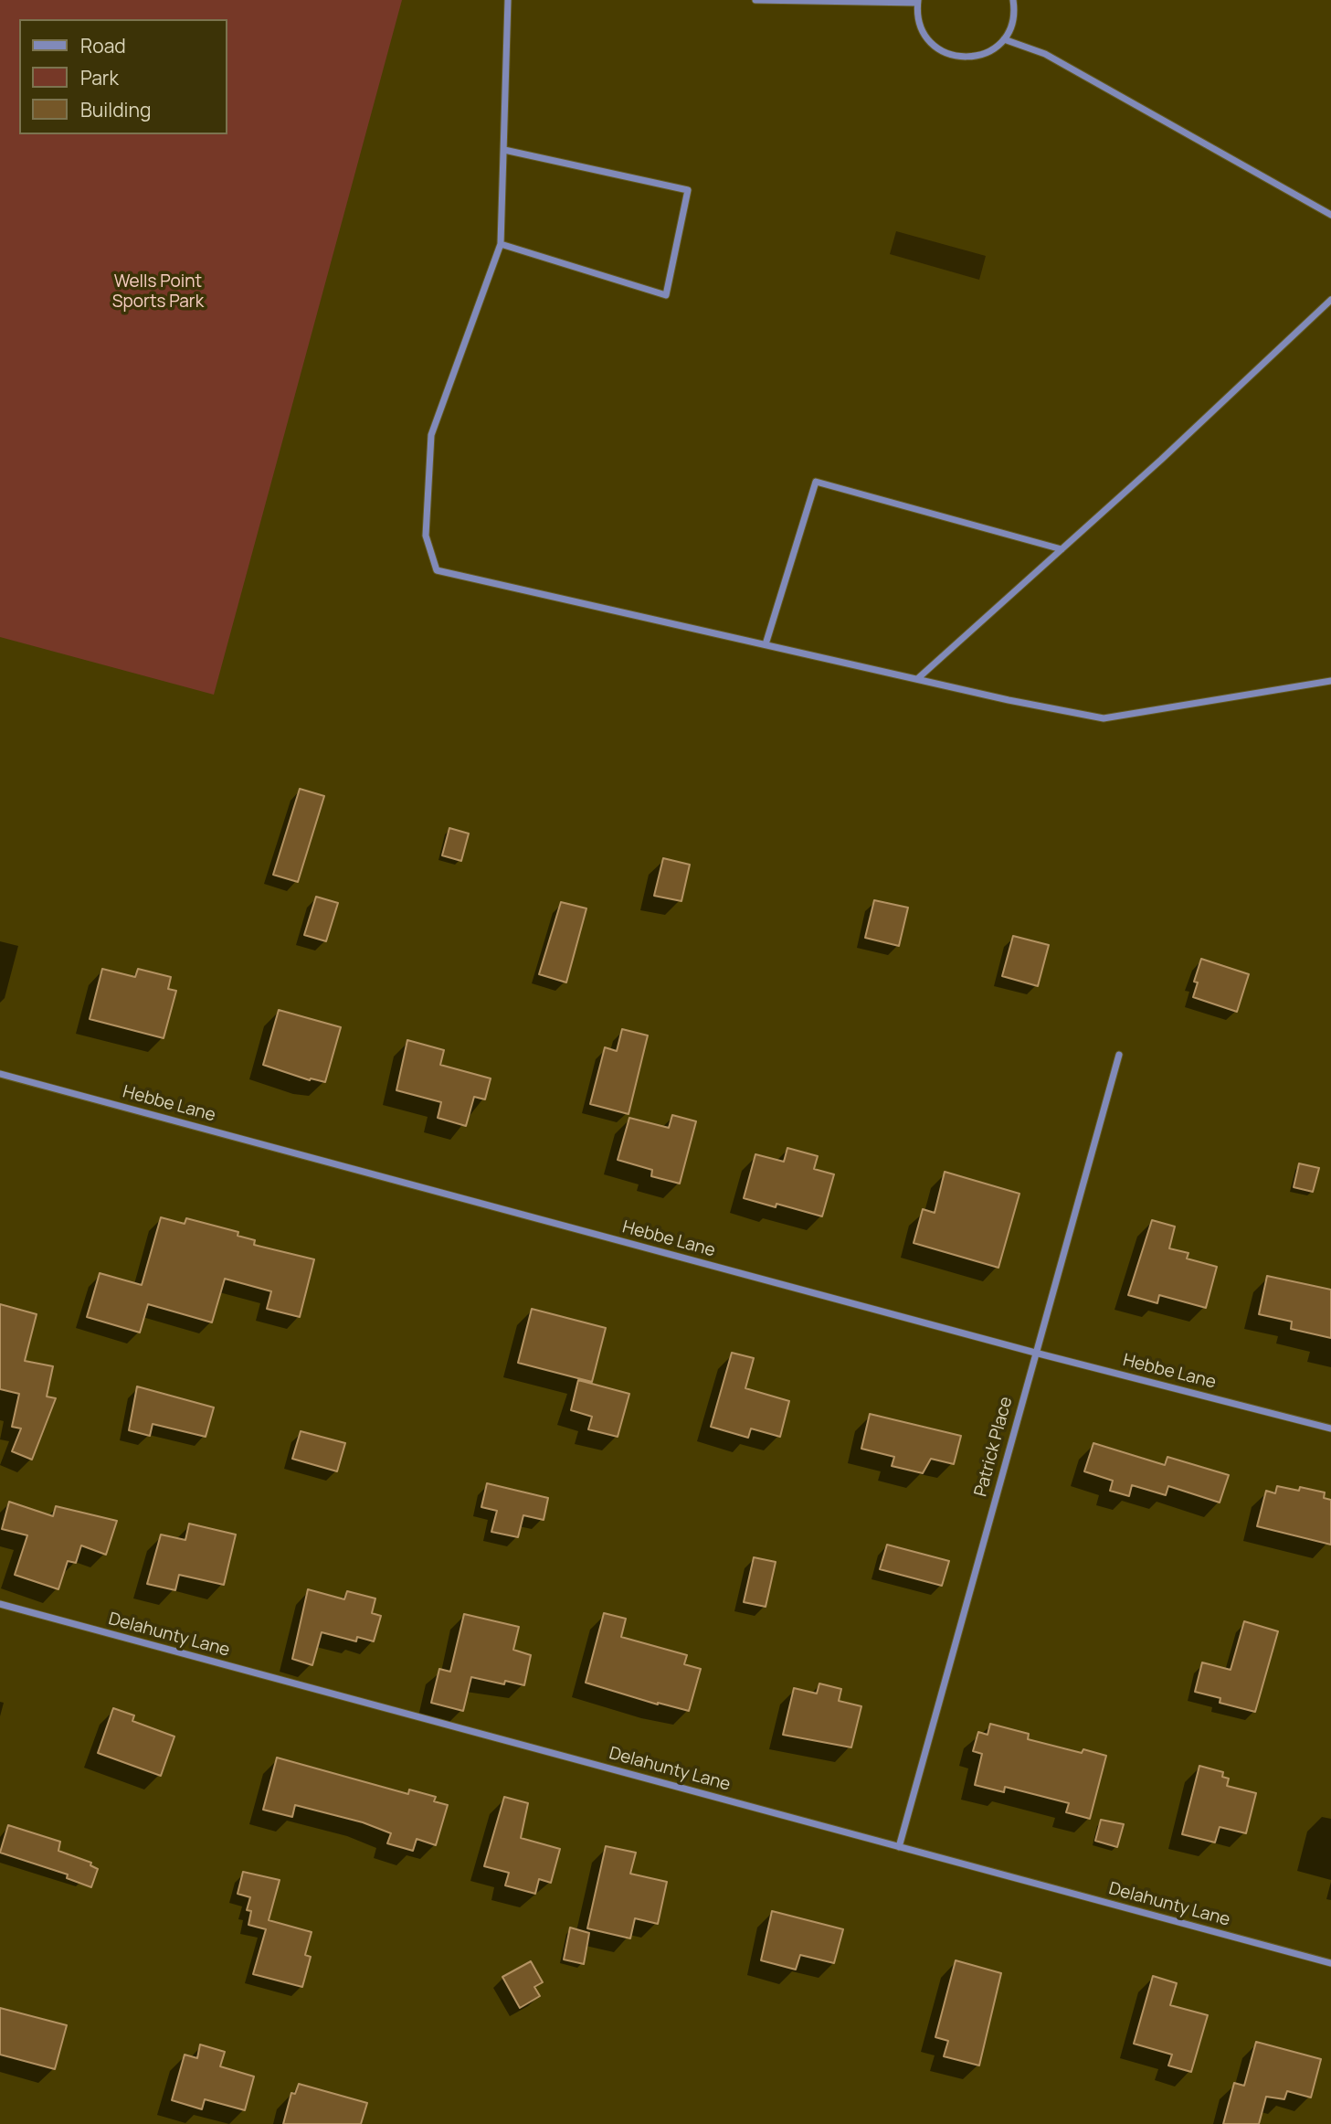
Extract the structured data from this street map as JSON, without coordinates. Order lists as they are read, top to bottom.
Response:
{
  "streets": {
    "street": ["Hebbe Lane", "Patrick Place", "Delahunty Lane"]
  },
  "crossings": [
    ["Hebbe Lane", "Patrick Place"],
    ["Patrick Place", "Delahunty Lane"]
  ],
  "parks": ["Wells Point Sports Park"],
  "legend": ["Road", "Park", "Building"]
}
